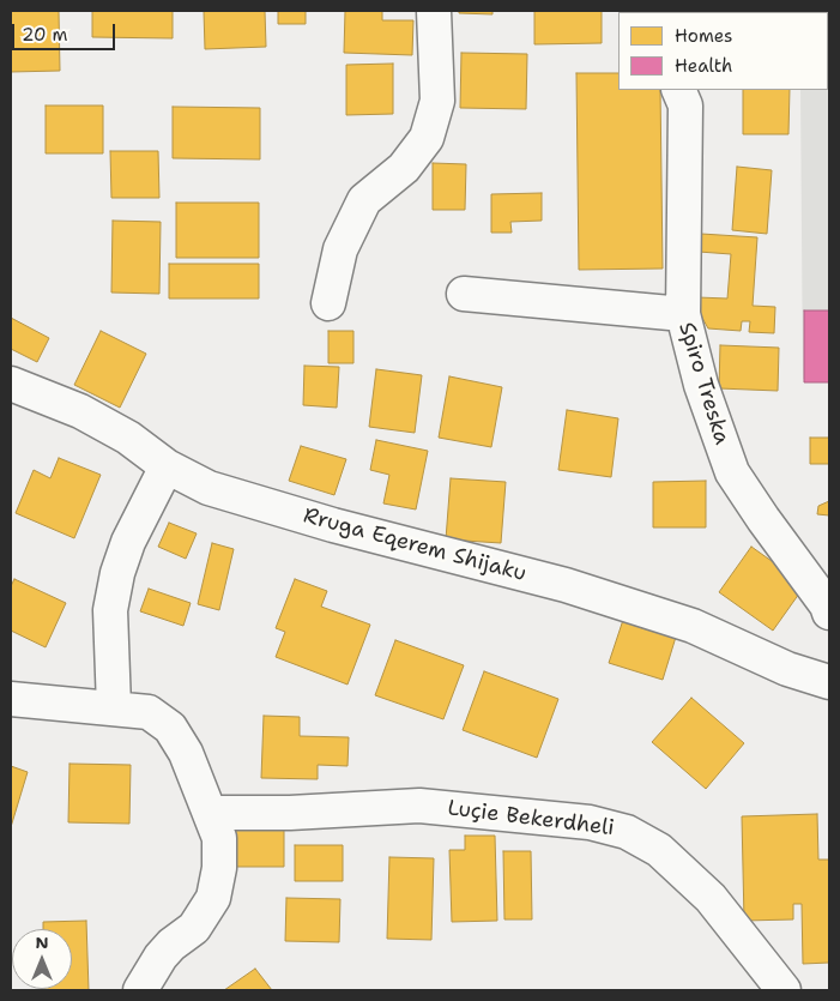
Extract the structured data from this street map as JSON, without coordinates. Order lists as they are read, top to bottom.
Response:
{
  "streets": {
    "street": ["Spiro Treska", "Rruga Eqerem Shijaku", "Luçie Bekerdheli"]
  },
  "legend": ["Homes", "Health"],
  "scale_bar": "20 m",
  "north": "top"
}
